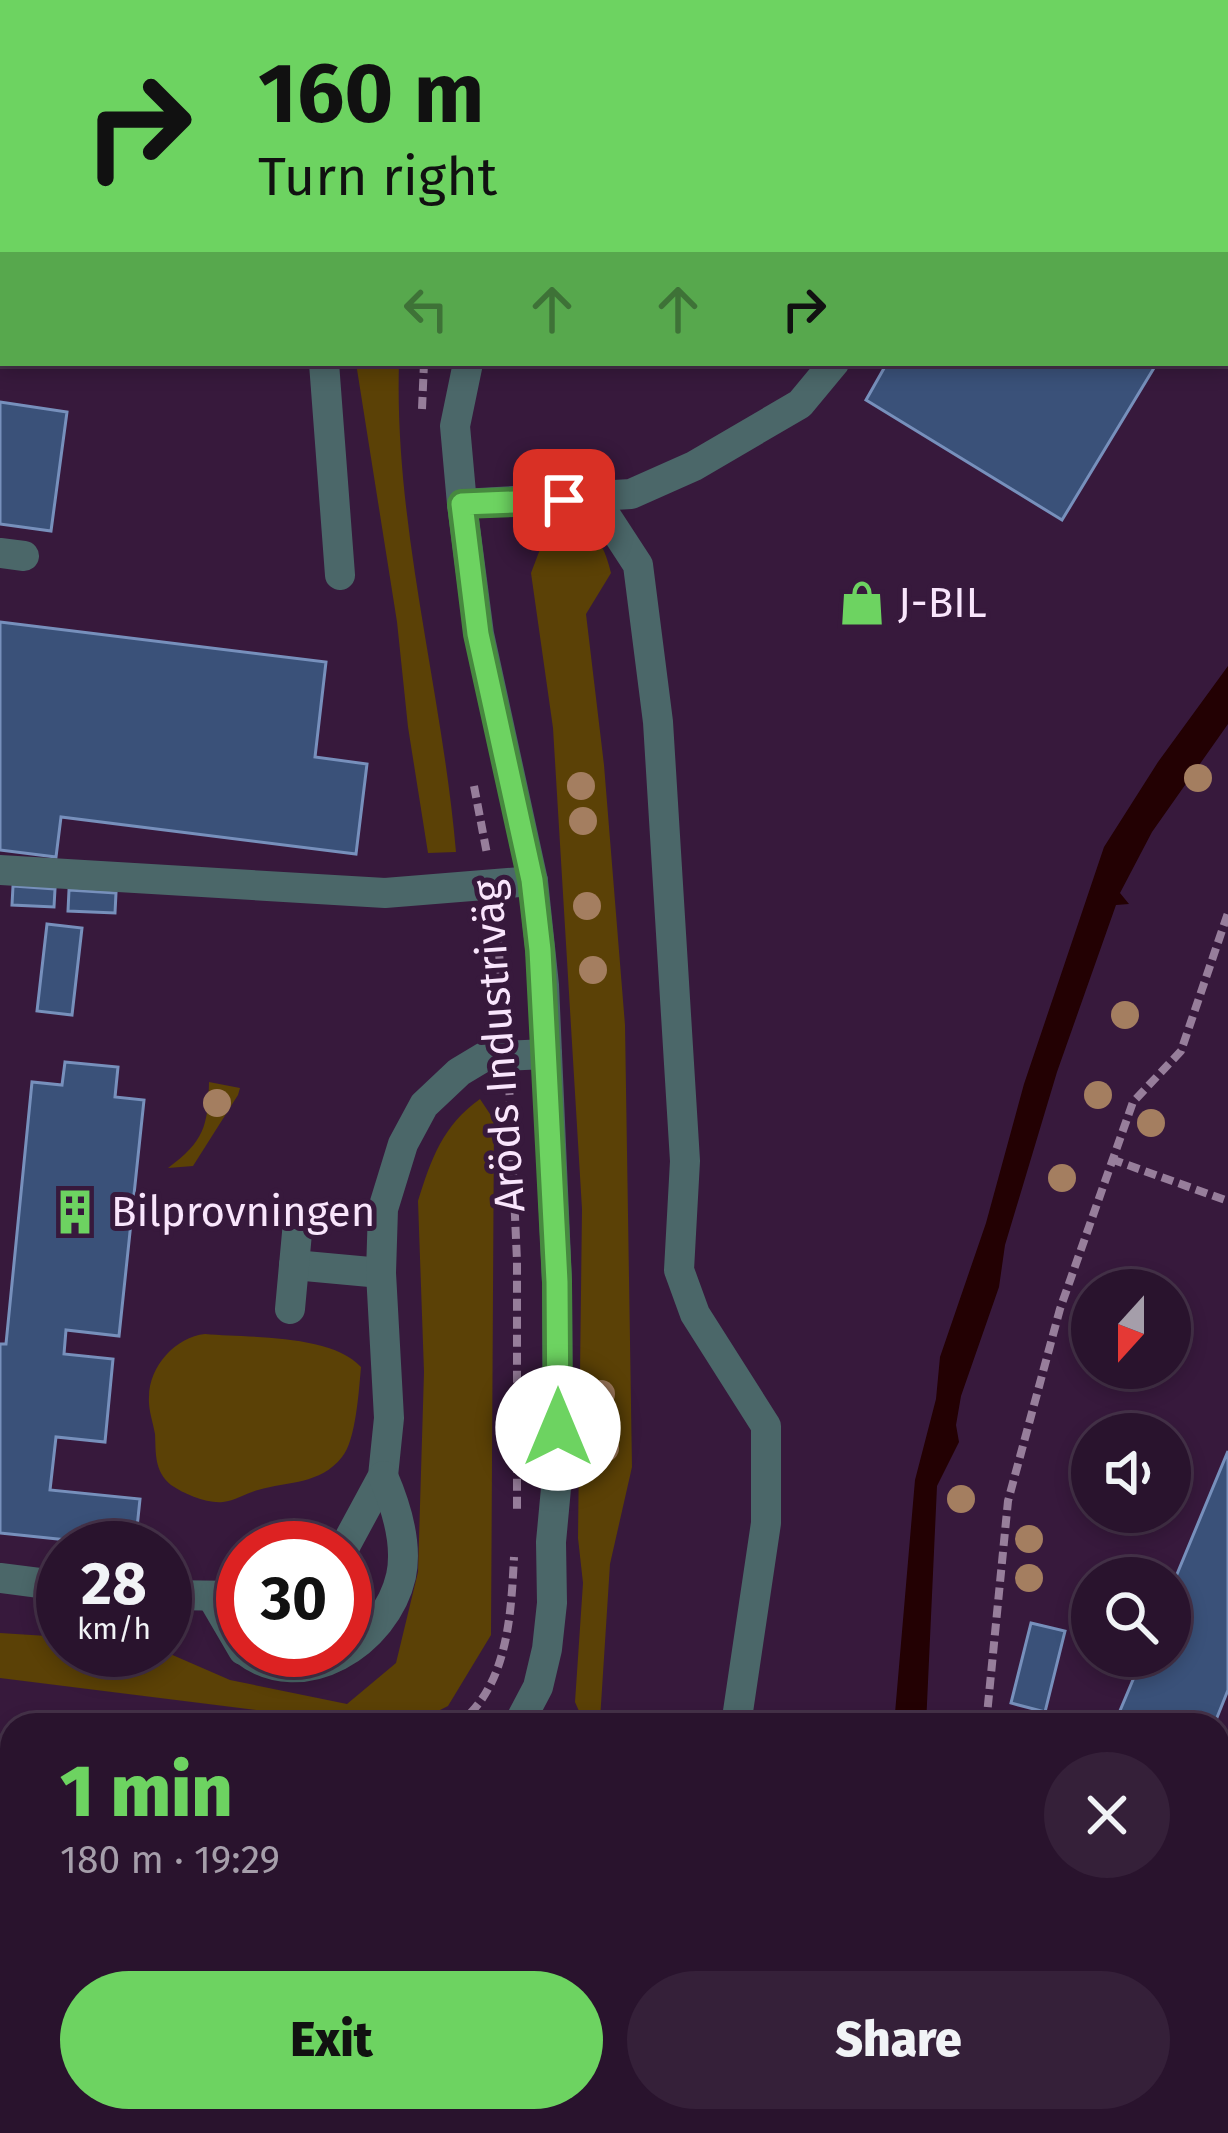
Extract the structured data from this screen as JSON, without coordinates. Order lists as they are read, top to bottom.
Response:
{
  "streets": {
    "street": ["Aröds Industriväg"]
  },
  "places": {
    "shop": ["J-BIL"],
    "building": ["Bilprovningen"]
  },
  "north": "bottom",
  "page": {
    "turn": ["160 m", "Turn right"],
    "speed": "28 km/h",
    "limit": "30",
    "heading": ["1 min", "180 m · 19:29"],
    "buttons": ["Exit", "Share"]
  }
}
